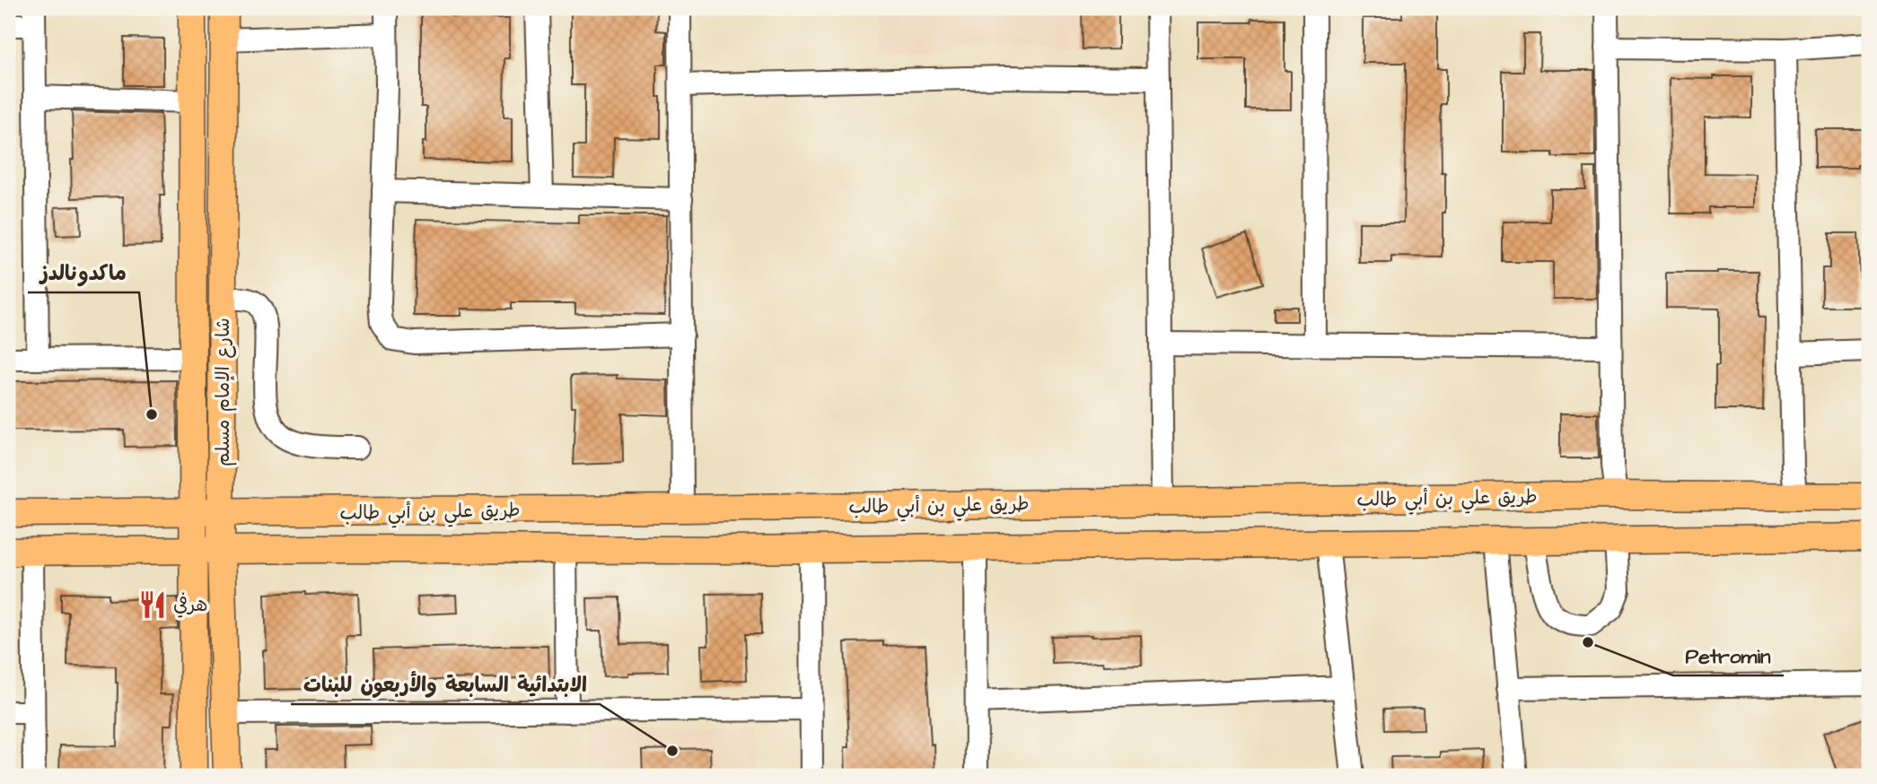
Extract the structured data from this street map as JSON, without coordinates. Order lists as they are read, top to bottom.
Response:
{
  "streets": {
    "main road": ["شارع الإمام مسلم", "طريق علي بن أبي طالب"]
  },
  "crossings": [
    ["شارع الإمام مسلم", "طريق علي بن أبي طالب"]
  ],
  "places": {
    "other": ["ماكدونالدز", "Petromin", "الابتدائية السابعة والأربعون للبنات"],
    "restaurant": ["هرفي"]
  }
}
